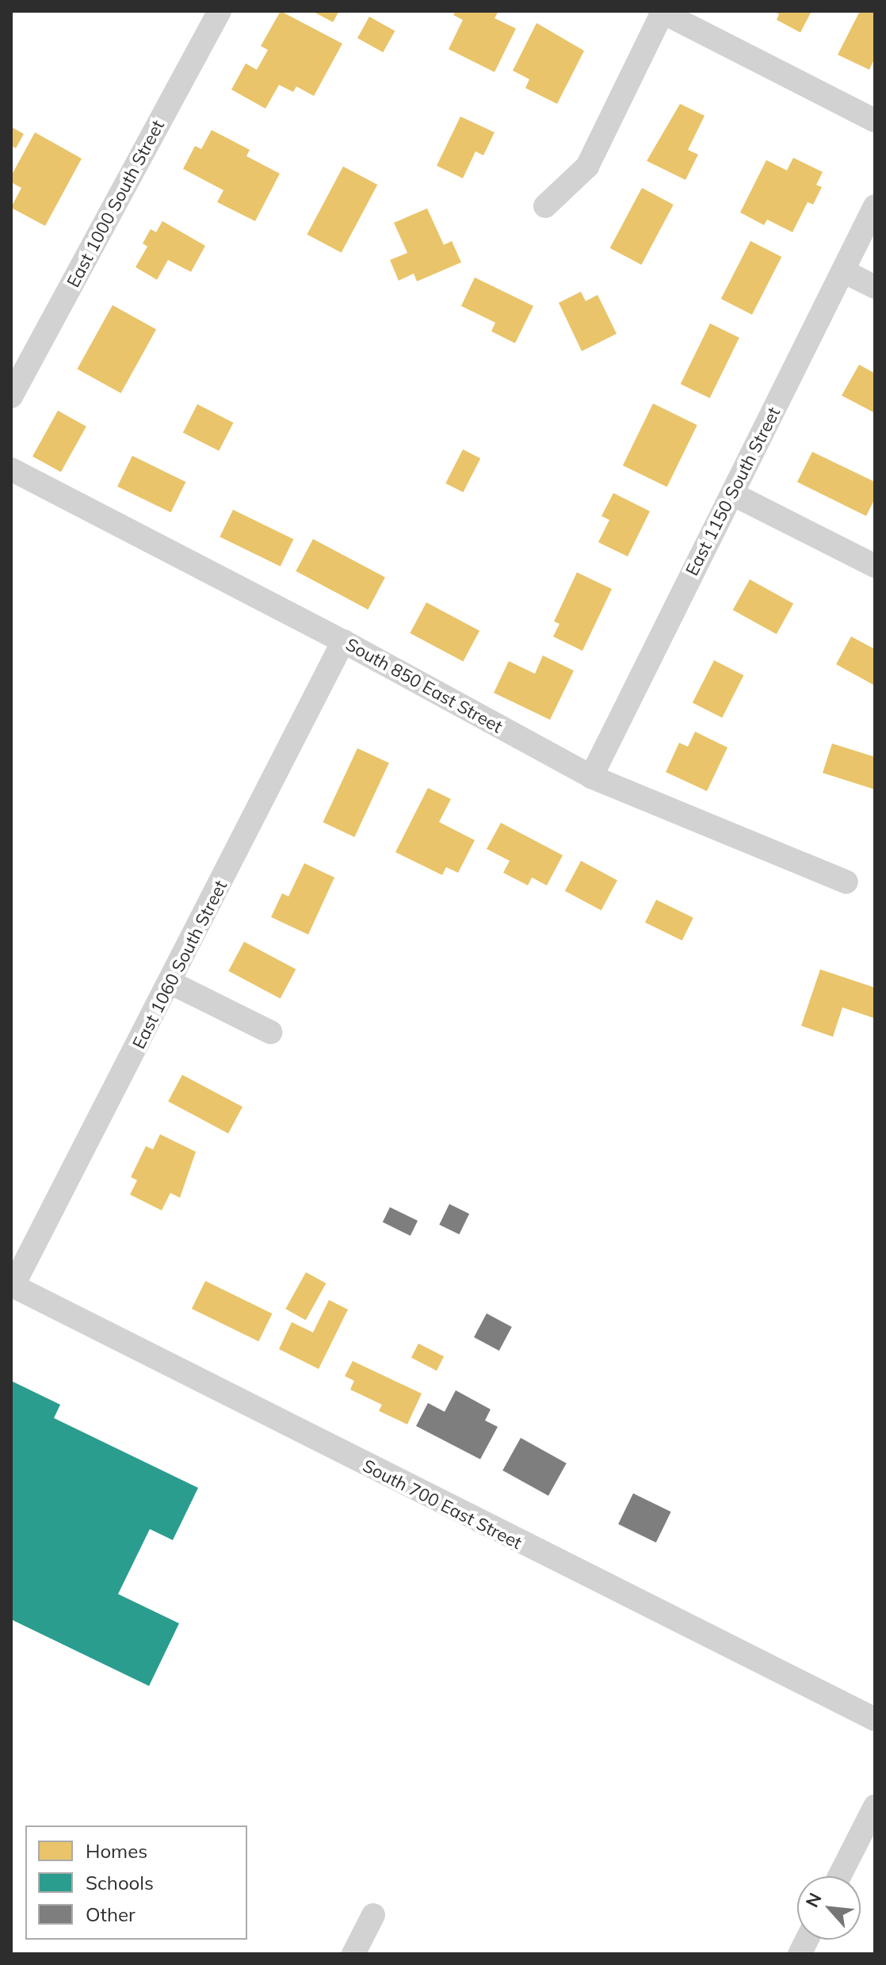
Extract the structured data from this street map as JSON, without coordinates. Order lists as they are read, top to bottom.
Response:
{
  "streets": {
    "street": [
      "East 1000 South Street",
      "East 1150 South Street",
      "South 850 East Street",
      "East 1060 South Street",
      "South 700 East Street"
    ]
  },
  "crossings": [
    ["East 1150 South Street", "South 850 East Street"],
    ["South 850 East Street", "East 1060 South Street"],
    ["East 1060 South Street", "South 700 East Street"]
  ],
  "legend": ["Homes", "Schools", "Other"],
  "north": "top left"
}
